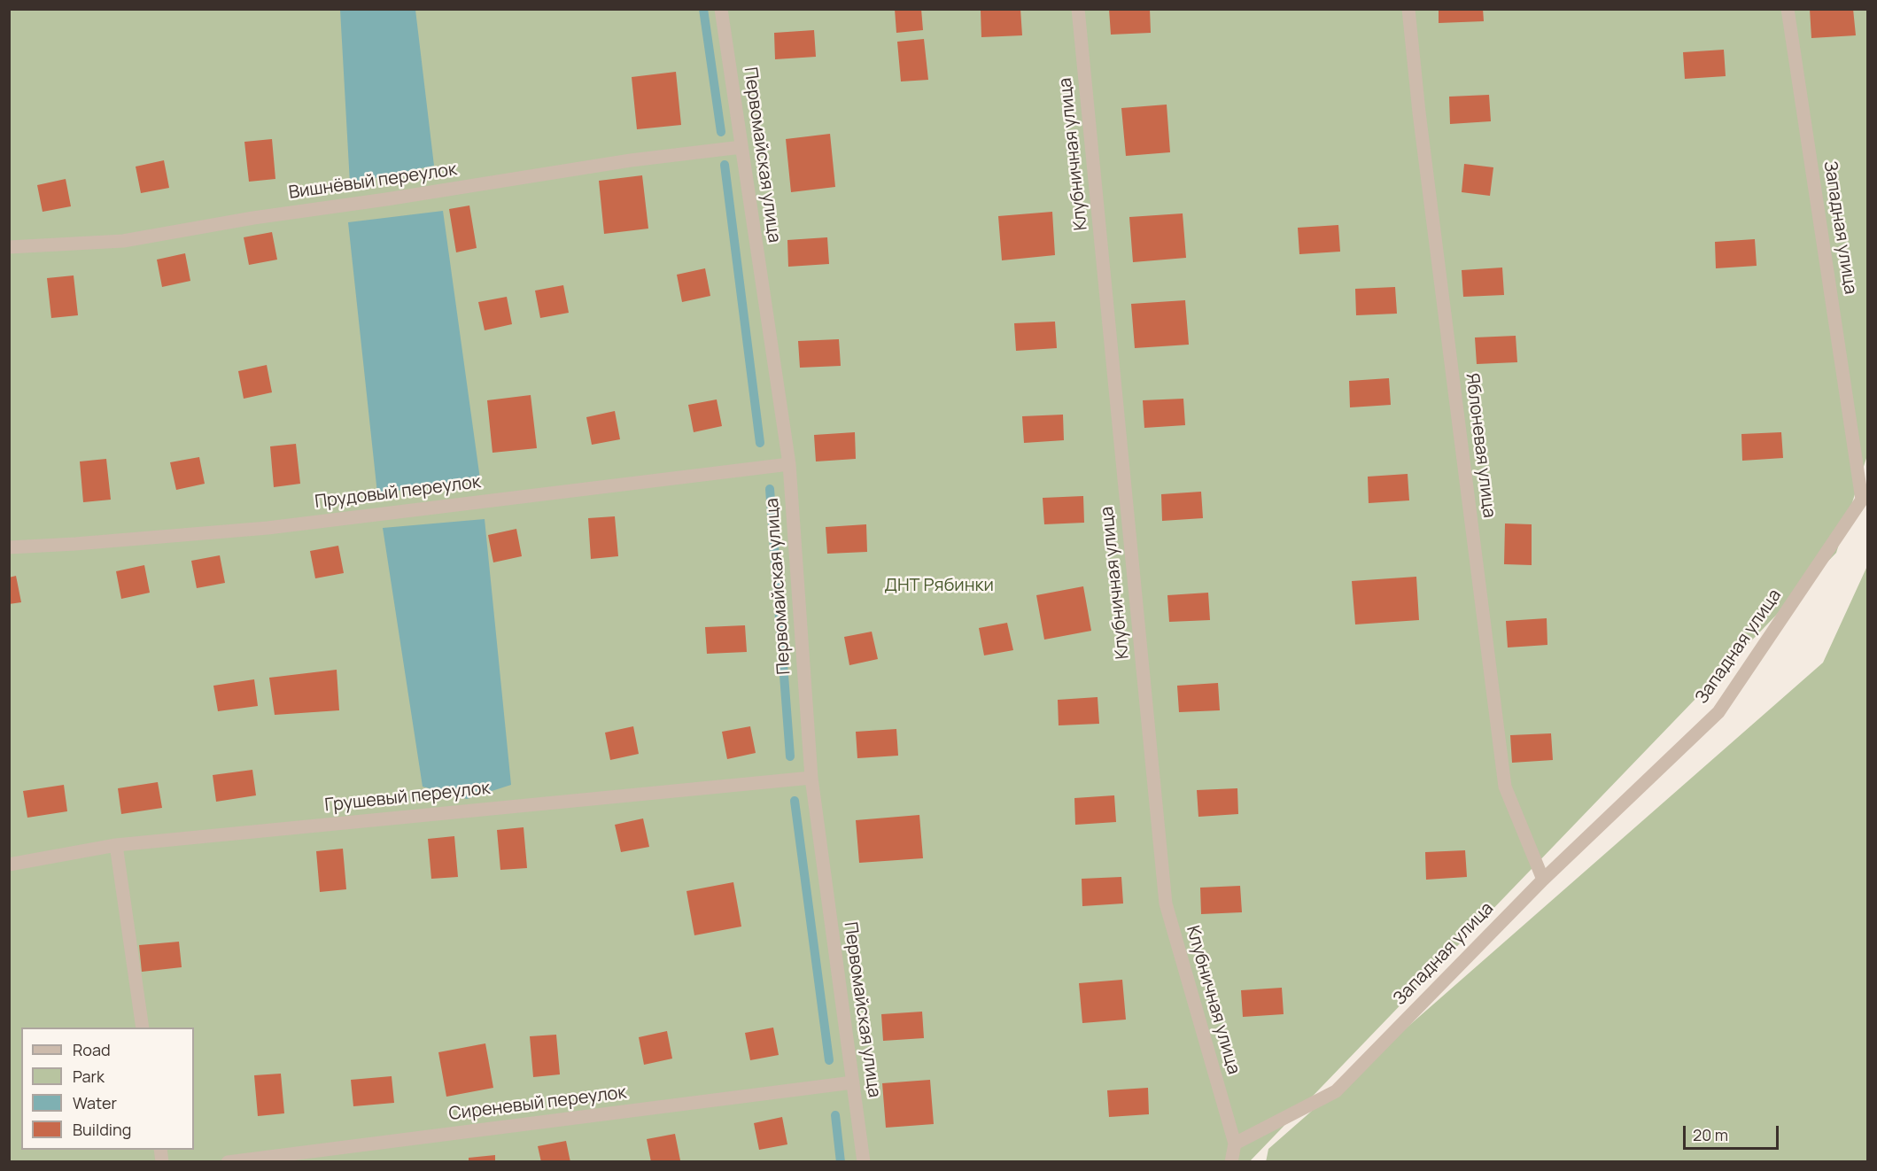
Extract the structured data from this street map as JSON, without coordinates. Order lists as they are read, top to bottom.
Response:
{
  "streets": {
    "street": [
      "Клубничная улица",
      "Первомайская улица",
      "Вишнёвый переулок",
      "Западная улица",
      "Яблоневая улица",
      "Прудовый переулок",
      "Грушевый переулок",
      "Сиреневый переулок"
    ]
  },
  "crossings": [
    ["Клубничная улица", "Западная улица"],
    ["Первомайская улица", "Вишнёвый переулок"],
    ["Первомайская улица", "Прудовый переулок"],
    ["Первомайская улица", "Грушевый переулок"],
    ["Первомайская улица", "Сиреневый переулок"],
    ["Западная улица", "Яблоневая улица"]
  ],
  "parks": ["ДНТ Рябинки"],
  "legend": [
    "Road",
    "Park",
    "Water",
    "Building"
  ],
  "scale_bar": "20 m"
}
